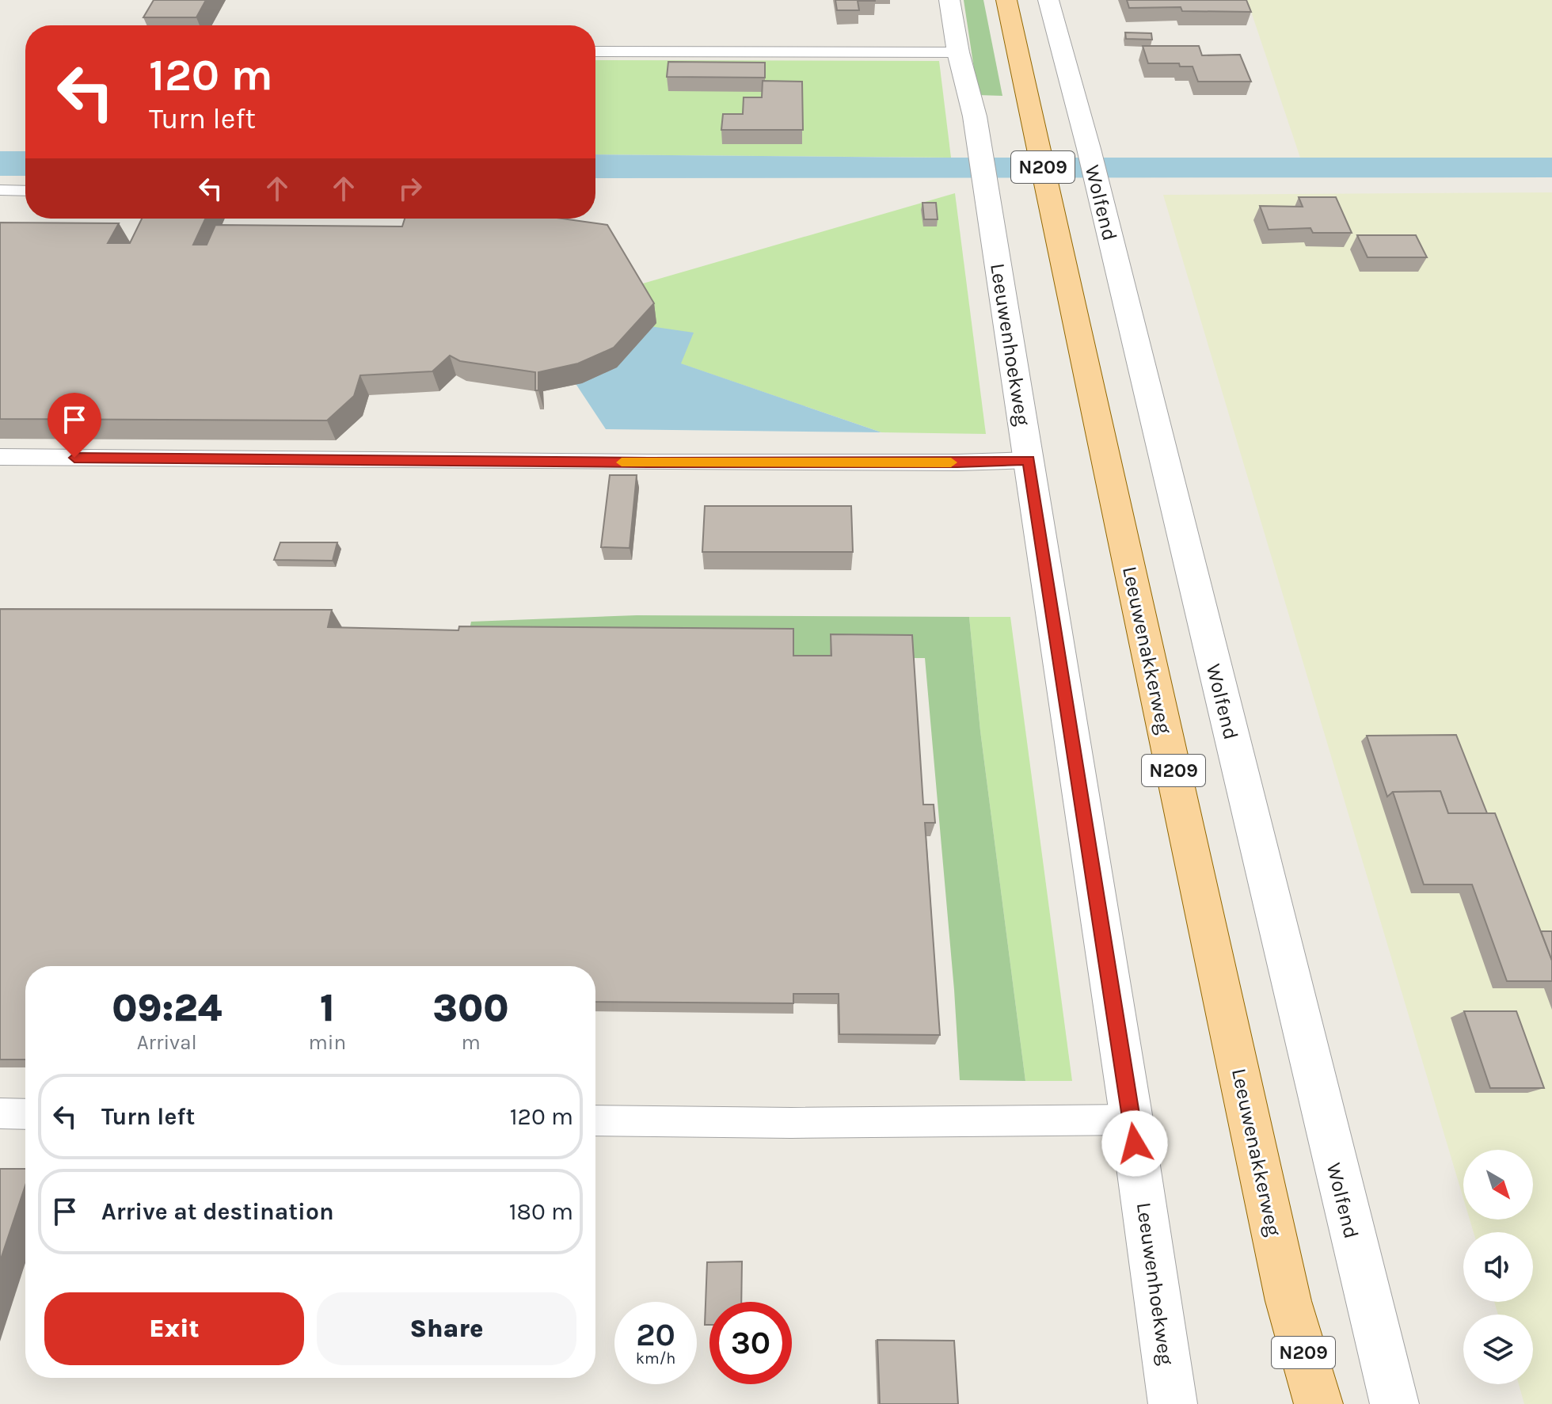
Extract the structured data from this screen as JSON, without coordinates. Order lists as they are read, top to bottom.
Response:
{
  "streets": {
    "main road": ["N209", "Leeuwenakkerweg"],
    "street": ["Wolfend", "Leeuwenhoekweg"]
  },
  "north": "bottom right",
  "page": {
    "turn": ["120 m", "Turn left"],
    "eta": [
      "09:24",
      "Arrival",
      "1",
      "min",
      "300",
      "m"
    ],
    "list": [
      {
        "name": "Turn left",
        "value": "120 m"
      },
      {
        "name": "Arrive at destination",
        "value": "180 m"
      }
    ],
    "buttons": ["Exit", "Share"],
    "speed": "20 km/h",
    "limit": "30"
  }
}
